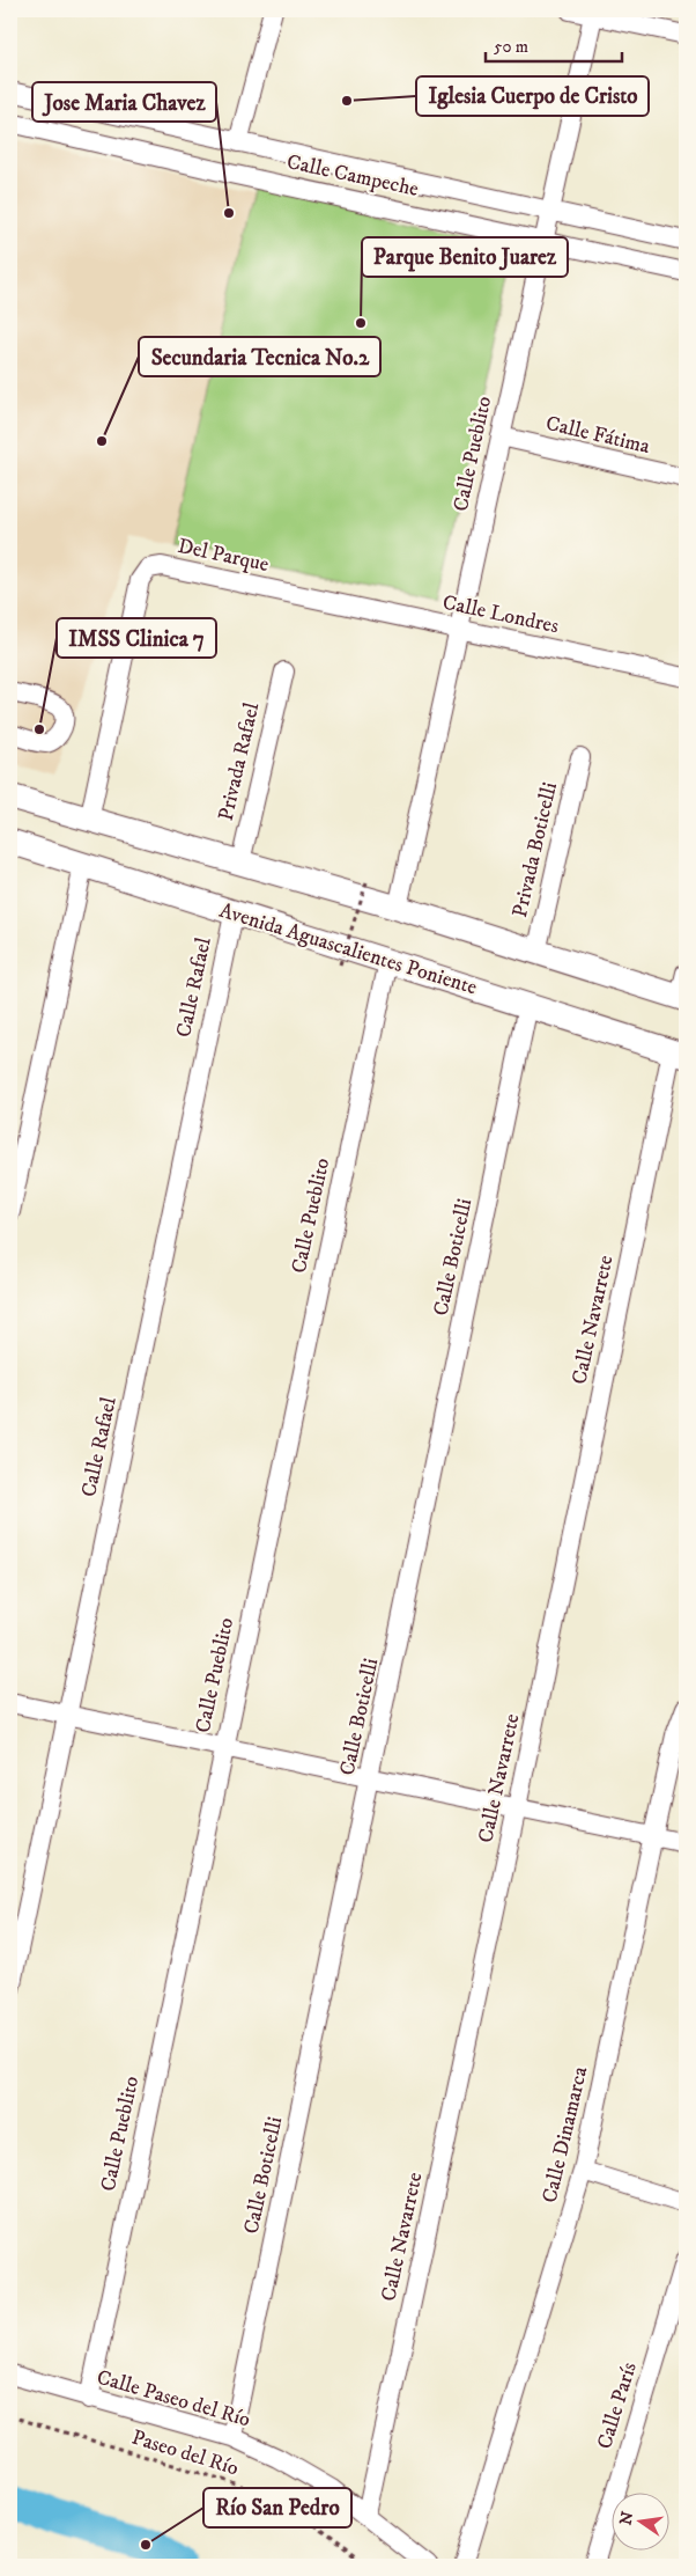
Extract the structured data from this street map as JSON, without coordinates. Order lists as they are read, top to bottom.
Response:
{
  "streets": {
    "main road": ["Avenida Aguascalientes Poniente"],
    "street": [
      "Calle Campeche",
      "Calle Fátima",
      "Calle Pueblito",
      "Del Parque",
      "Calle Londres",
      "Privada Rafael",
      "Privada Boticelli",
      "Calle Rafael",
      "Calle Boticelli",
      "Calle Navarrete",
      "Calle Dinamarca",
      "Calle Paseo del Río",
      "Calle París"
    ],
    "path": ["Paseo del Río"]
  },
  "crossings": [
    ["Calle Campeche", "Calle Pueblito"],
    ["Calle Fátima", "Calle Pueblito"],
    ["Calle Pueblito", "Calle Londres"],
    ["Calle Pueblito", "Avenida Aguascalientes Poniente"],
    ["Calle Pueblito", "Calle Paseo del Río"],
    ["Del Parque", "Calle Londres"],
    ["Avenida Aguascalientes Poniente", "Calle Rafael"],
    ["Avenida Aguascalientes Poniente", "Calle Boticelli"],
    ["Avenida Aguascalientes Poniente", "Calle Navarrete"],
    ["Calle Boticelli", "Calle Paseo del Río"],
    ["Calle Navarrete", "Calle Paseo del Río"]
  ],
  "places": [
    "Iglesia Cuerpo de Cristo",
    "Jose Maria Chavez",
    "Parque Benito Juarez",
    "Secundaria Tecnica No.2",
    "IMSS Clinica 7",
    "Río San Pedro"
  ],
  "scale_bar": "50 m",
  "north": "left"
}
